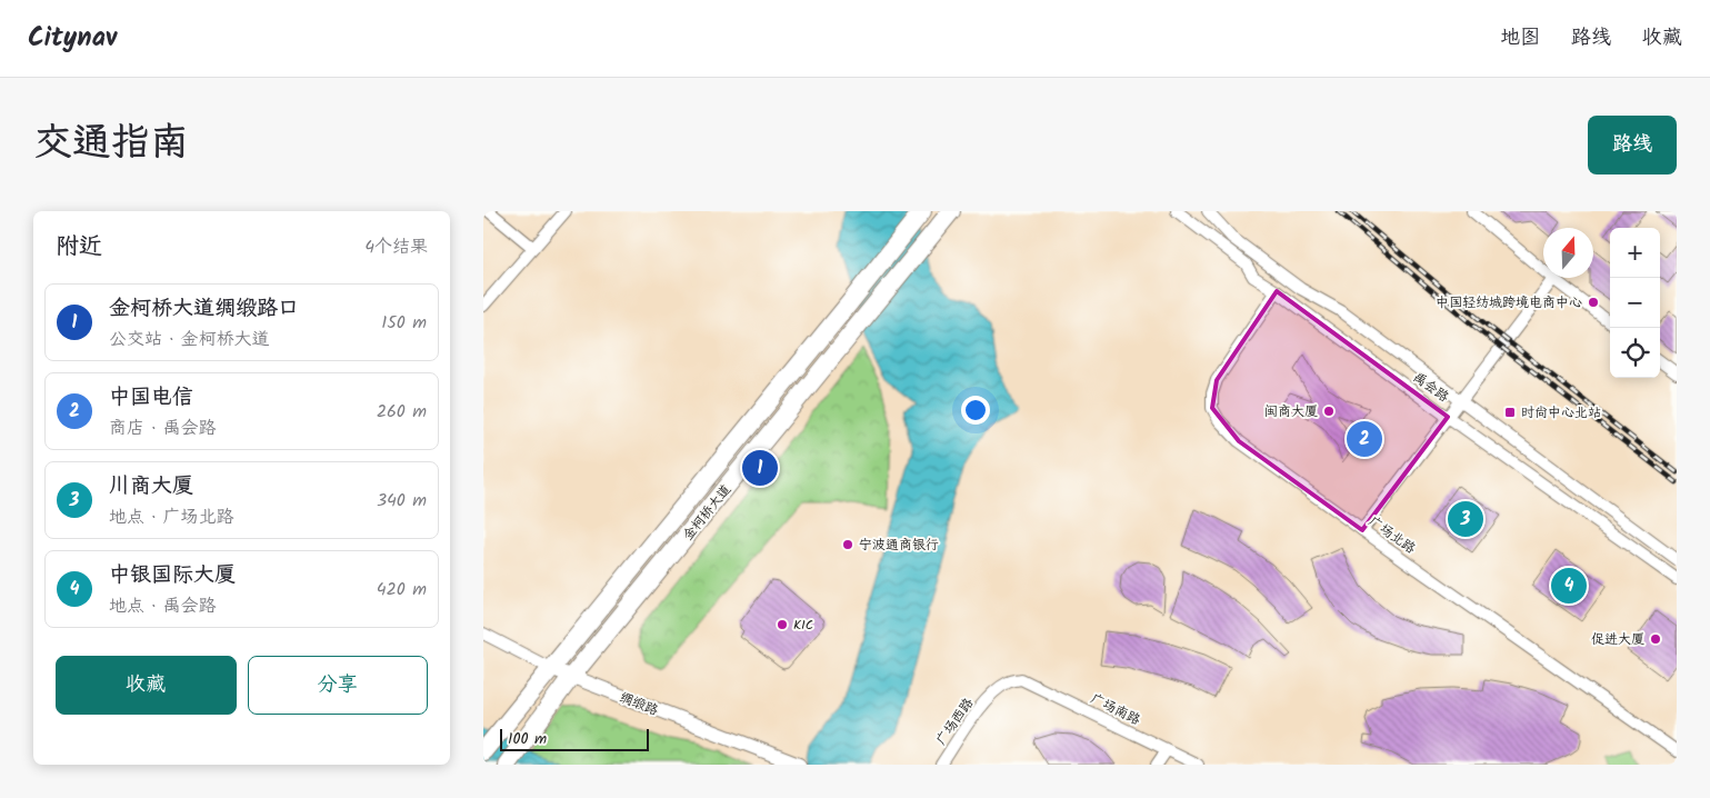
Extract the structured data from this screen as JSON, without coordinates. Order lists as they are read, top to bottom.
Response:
{
  "streets": {
    "main road": ["金柯桥大道"],
    "street": [
      "禹会路",
      "广场北路",
      "绸缎路",
      "广场南路",
      "广场西路"
    ]
  },
  "crossings": [
    ["禹会路", "广场北路"],
    ["金柯桥大道", "绸缎路"],
    ["广场南路", "广场西路"]
  ],
  "places": {
    "other": [
      "中国轻纺城跨境电商中心",
      "闽商大厦",
      "宁波通商银行",
      "KIC",
      "促进大厦"
    ],
    "transit": ["时尚中心北站"]
  },
  "scale_bar": "100 m",
  "north": "top",
  "page": {
    "header": "Citynav",
    "nav": ["地图", "路线", "收藏"],
    "title": "交通指南",
    "buttons": [
      "路线",
      ["收藏", "分享"]
    ],
    "heading": ["附近", "4个结果"],
    "map_buttons": ["+", "−"],
    "list": [
      {
        "mark": "1",
        "name": "金柯桥大道绸缎路口",
        "note": "公交站 · 金柯桥大道",
        "value": "150 m"
      },
      {
        "mark": "2",
        "name": "中国电信",
        "note": "商店 · 禹会路",
        "value": "260 m"
      },
      {
        "mark": "3",
        "name": "川商大厦",
        "note": "地点 · 广场北路",
        "value": "340 m"
      },
      {
        "mark": "4",
        "name": "中银国际大厦",
        "note": "地点 · 禹会路",
        "value": "420 m"
      }
    ],
    "pins": [
      "2",
      "1",
      "3",
      "4"
    ],
    "scale": "100 m"
  }
}
